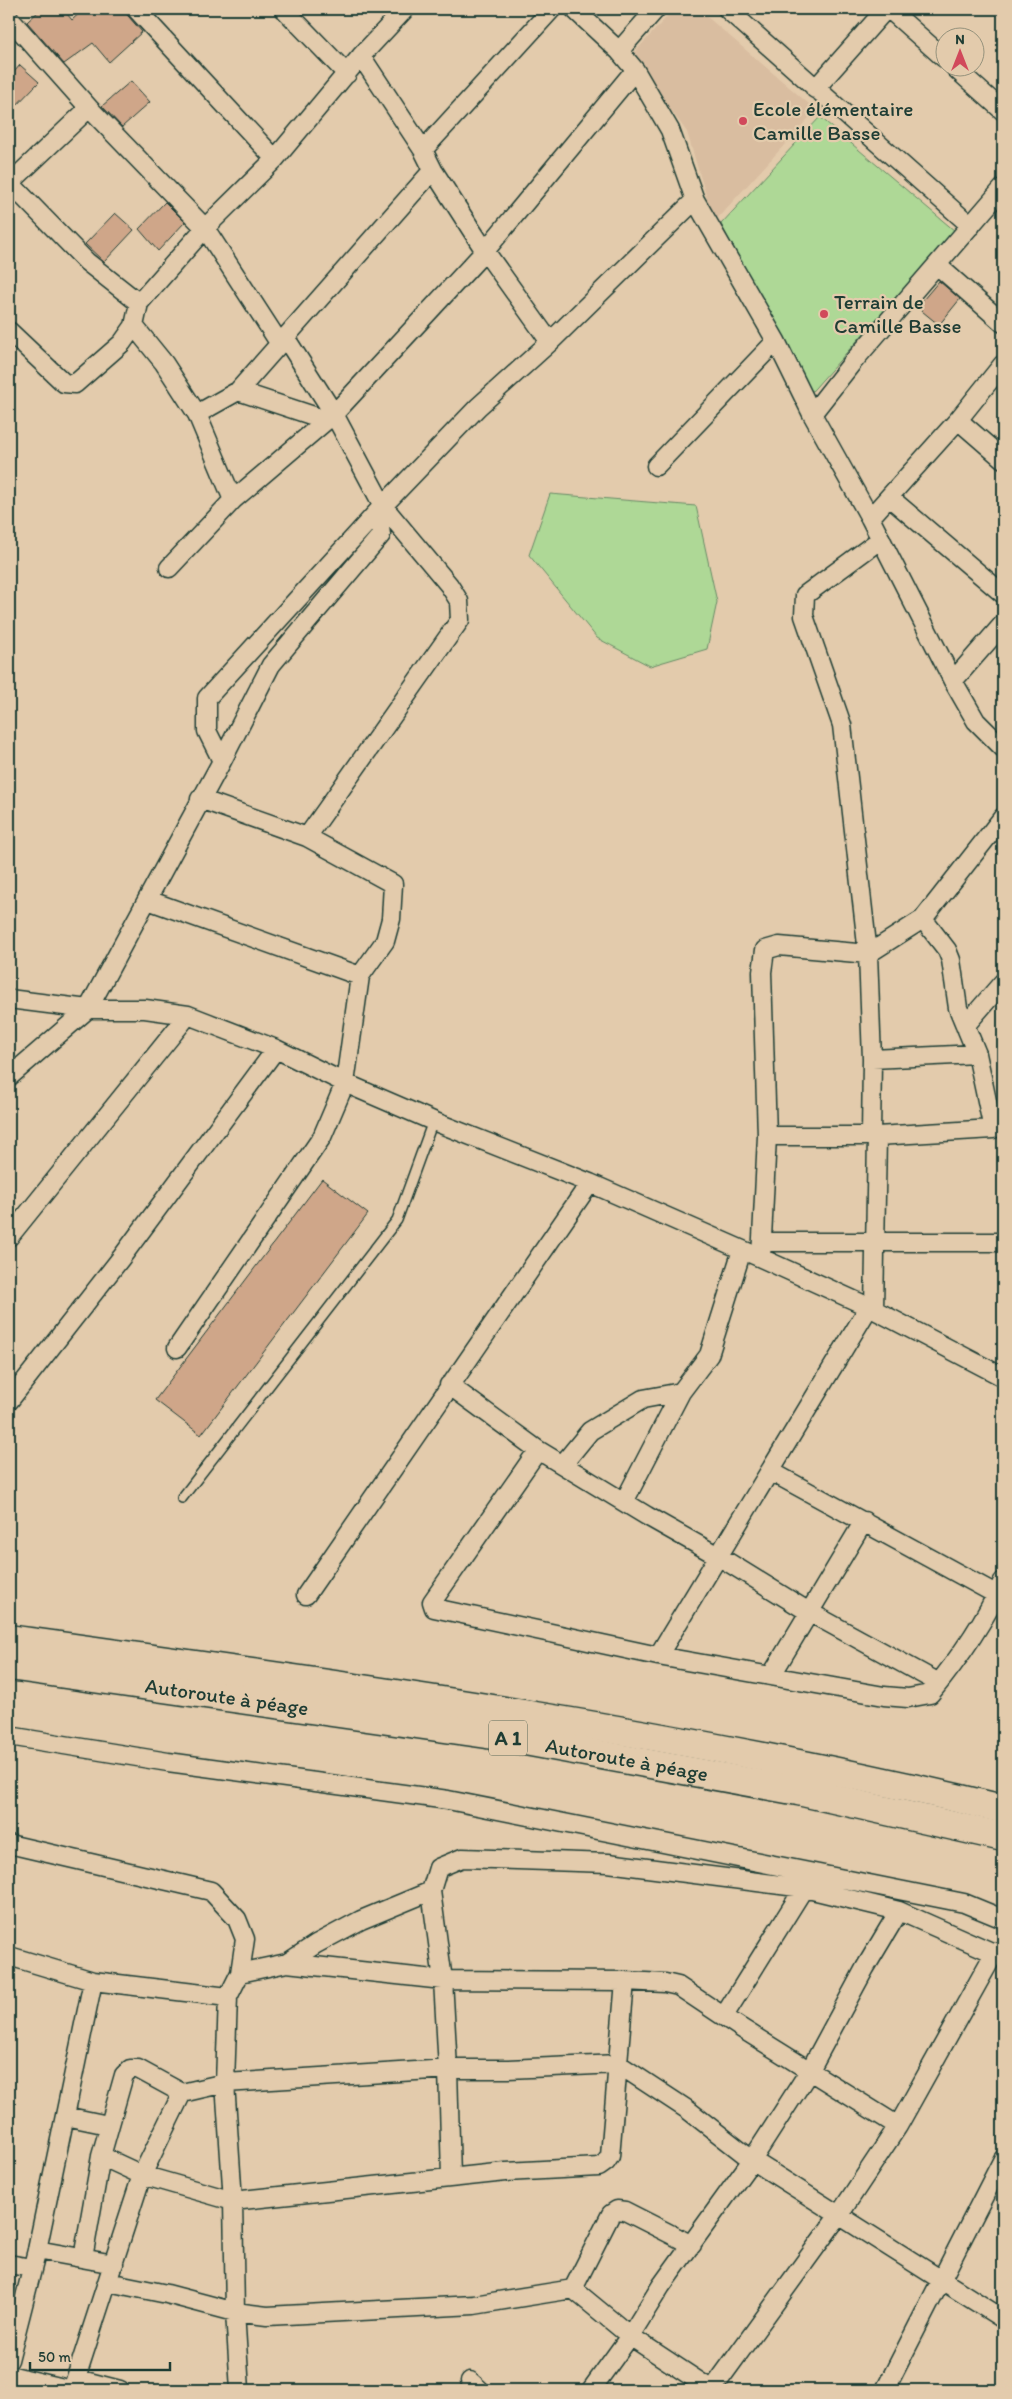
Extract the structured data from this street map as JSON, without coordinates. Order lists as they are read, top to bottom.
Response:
{
  "streets": {
    "highway": ["Autoroute à péage", "A 1"]
  },
  "places": ["Ecole élémentaire Camille Basse", "Terrain de Camille Basse"],
  "scale_bar": "50 m",
  "north": "top"
}
